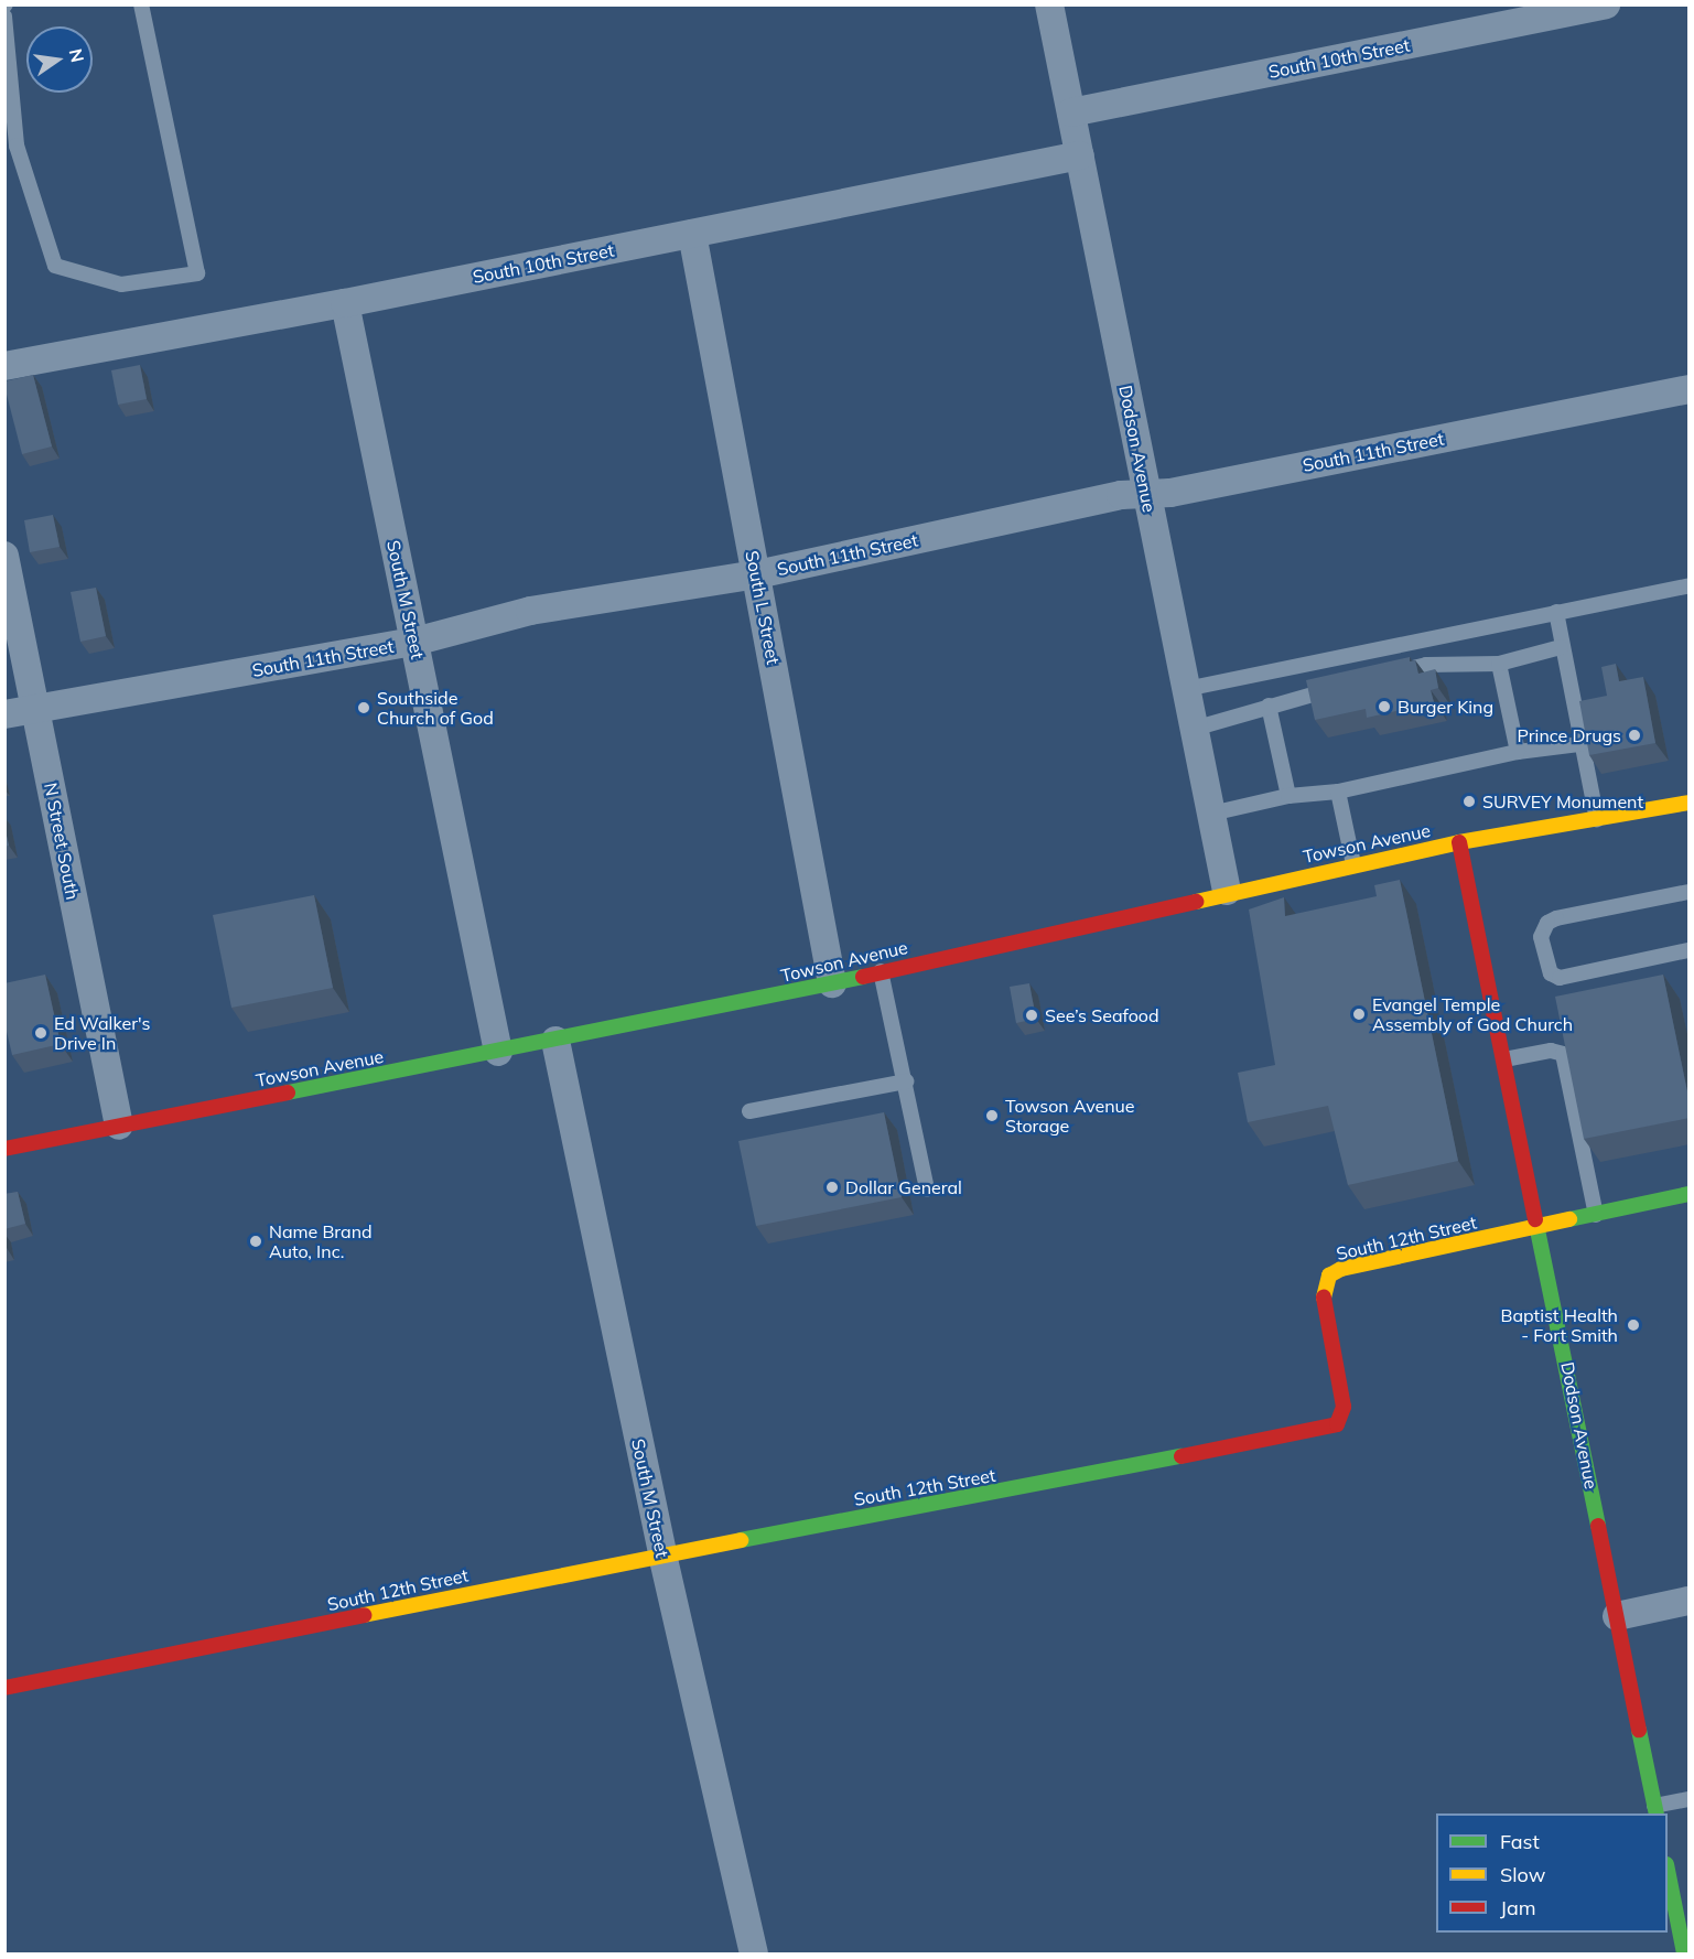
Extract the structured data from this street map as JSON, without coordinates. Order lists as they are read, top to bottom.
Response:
{
  "streets": {
    "street": [
      "South 10th Street",
      "Dodson Avenue",
      "South 11th Street",
      "South M Street",
      "South L Street",
      "N Street South",
      "Towson Avenue",
      "South 12th Street"
    ]
  },
  "crossings": [
    ["South 10th Street", "Dodson Avenue"],
    ["South 10th Street", "South M Street"],
    ["South 10th Street", "South L Street"],
    ["Dodson Avenue", "South 11th Street"],
    ["Dodson Avenue", "Towson Avenue"],
    ["Dodson Avenue", "South 12th Street"],
    ["South 11th Street", "South M Street"],
    ["South 11th Street", "South L Street"],
    ["South 11th Street", "N Street South"],
    ["South M Street", "Towson Avenue"],
    ["South M Street", "South 12th Street"],
    ["South L Street", "Towson Avenue"],
    ["N Street South", "Towson Avenue"]
  ],
  "places": [
    "Burger King",
    "Southside Church of God",
    "Prince Drugs",
    "SURVEY Monument",
    "Evangel Temple Assembly of God Church",
    "See’s Seafood",
    "Ed Walker's Drive In",
    "Towson Avenue Storage",
    "Dollar General",
    "Name Brand Auto, Inc.",
    "Baptist Health - Fort Smith"
  ],
  "legend": ["Fast", "Slow", "Jam"],
  "north": "right"
}
